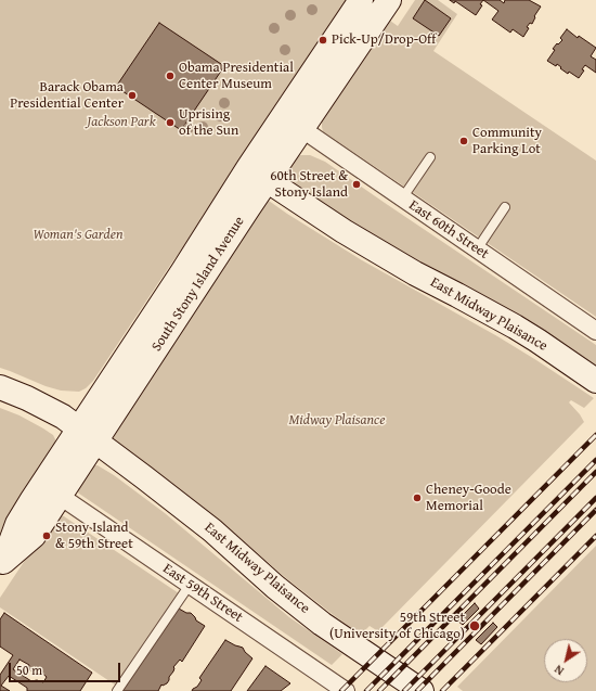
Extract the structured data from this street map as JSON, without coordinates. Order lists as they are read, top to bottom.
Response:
{
  "streets": {
    "street": [
      "East 60th Street",
      "South Stony Island Avenue",
      "East Midway Plaisance",
      "East 59th Street"
    ]
  },
  "crossings": [
    ["East 60th Street", "South Stony Island Avenue"],
    ["South Stony Island Avenue", "East Midway Plaisance"],
    ["South Stony Island Avenue", "East 59th Street"]
  ],
  "parks": ["Jackson Park", "Woman's Garden", "Midway Plaisance"],
  "places": [
    "Pick-Up/Drop-Off",
    "Obama Presidential Center Museum",
    "Barack Obama Presidential Center",
    "Uprising of the Sun",
    "Community Parking Lot",
    "60th Street & Stony Island",
    "Cheney-Goode Memorial",
    "Stony Island & 59th Street",
    "59th Street (University of Chicago)"
  ],
  "scale_bar": "50 m",
  "north": "bottom left"
}
